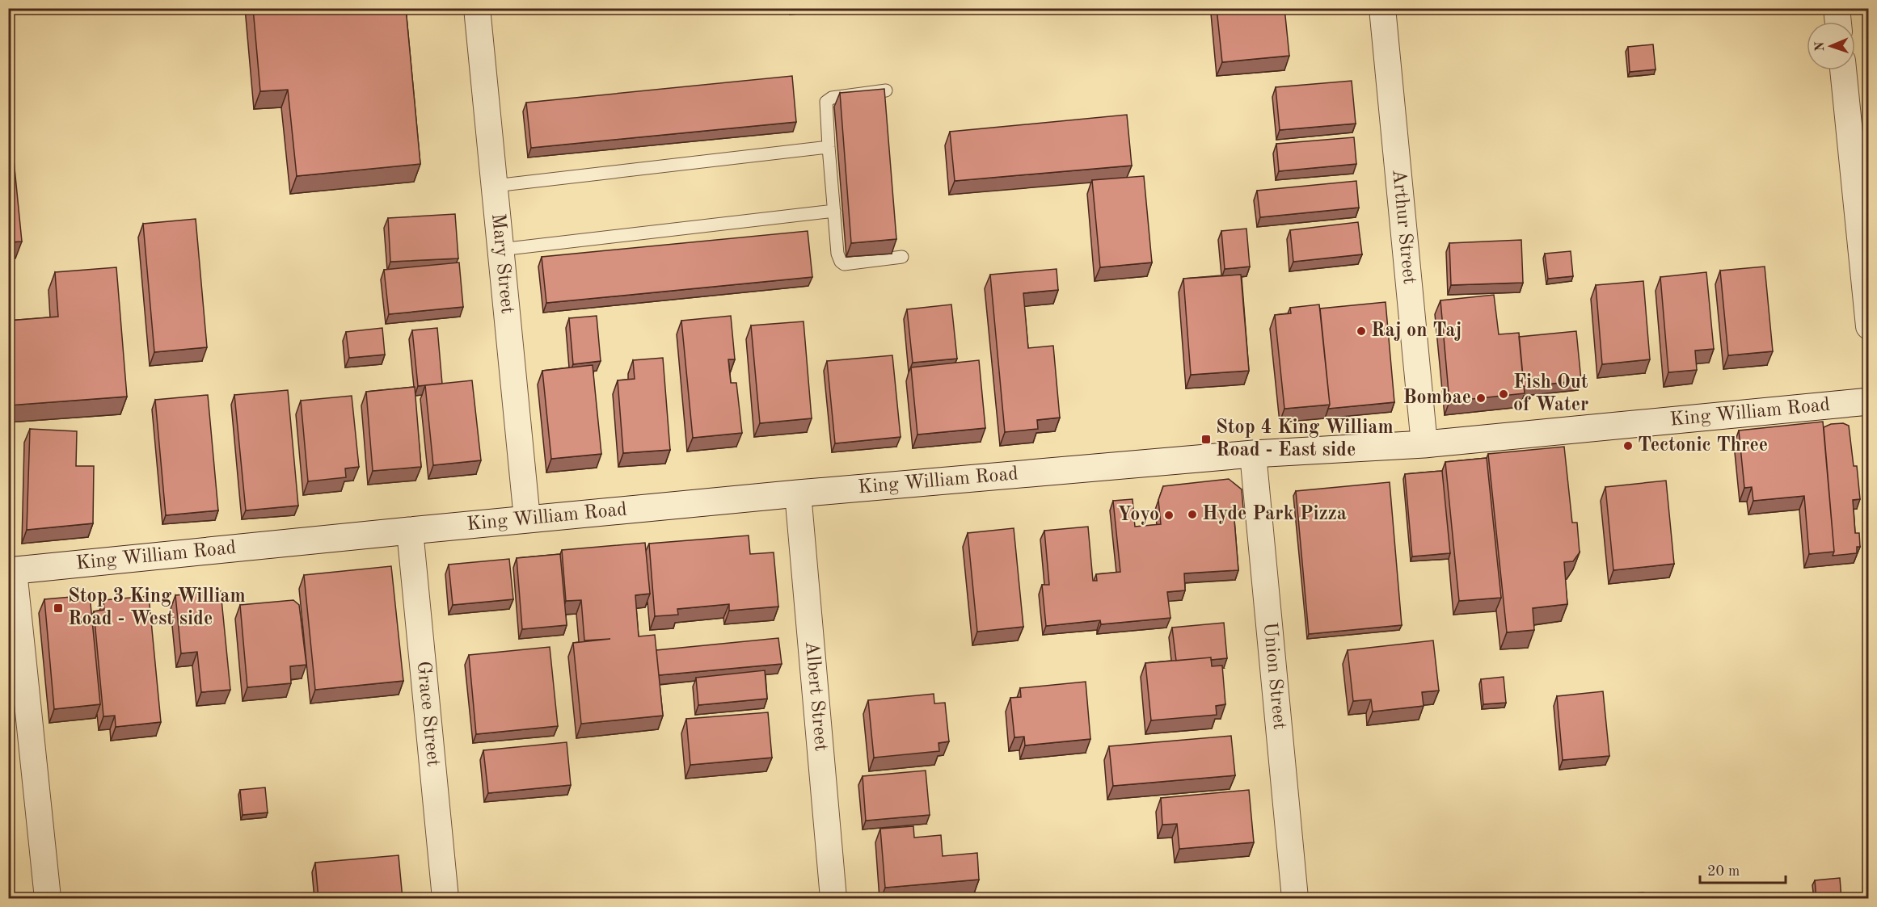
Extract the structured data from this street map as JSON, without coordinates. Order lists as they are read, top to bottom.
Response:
{
  "streets": {
    "main road": ["King William Road"],
    "street": [
      "Arthur Street",
      "Mary Street",
      "Union Street",
      "Albert Street",
      "Grace Street"
    ]
  },
  "crossings": [
    ["Arthur Street", "King William Road"],
    ["Mary Street", "King William Road"],
    ["King William Road", "Union Street"],
    ["King William Road", "Albert Street"],
    ["King William Road", "Grace Street"]
  ],
  "places": {
    "other": [
      "Raj on Taj",
      "Fish Out of Water",
      "Bombae",
      "Tectonic Three",
      "Hyde Park Pizza",
      "Yoyo"
    ],
    "transit": ["Stop 4 King William Road - East side", "Stop 3 King William Road - West side"]
  },
  "scale_bar": "20 m",
  "north": "left"
}
